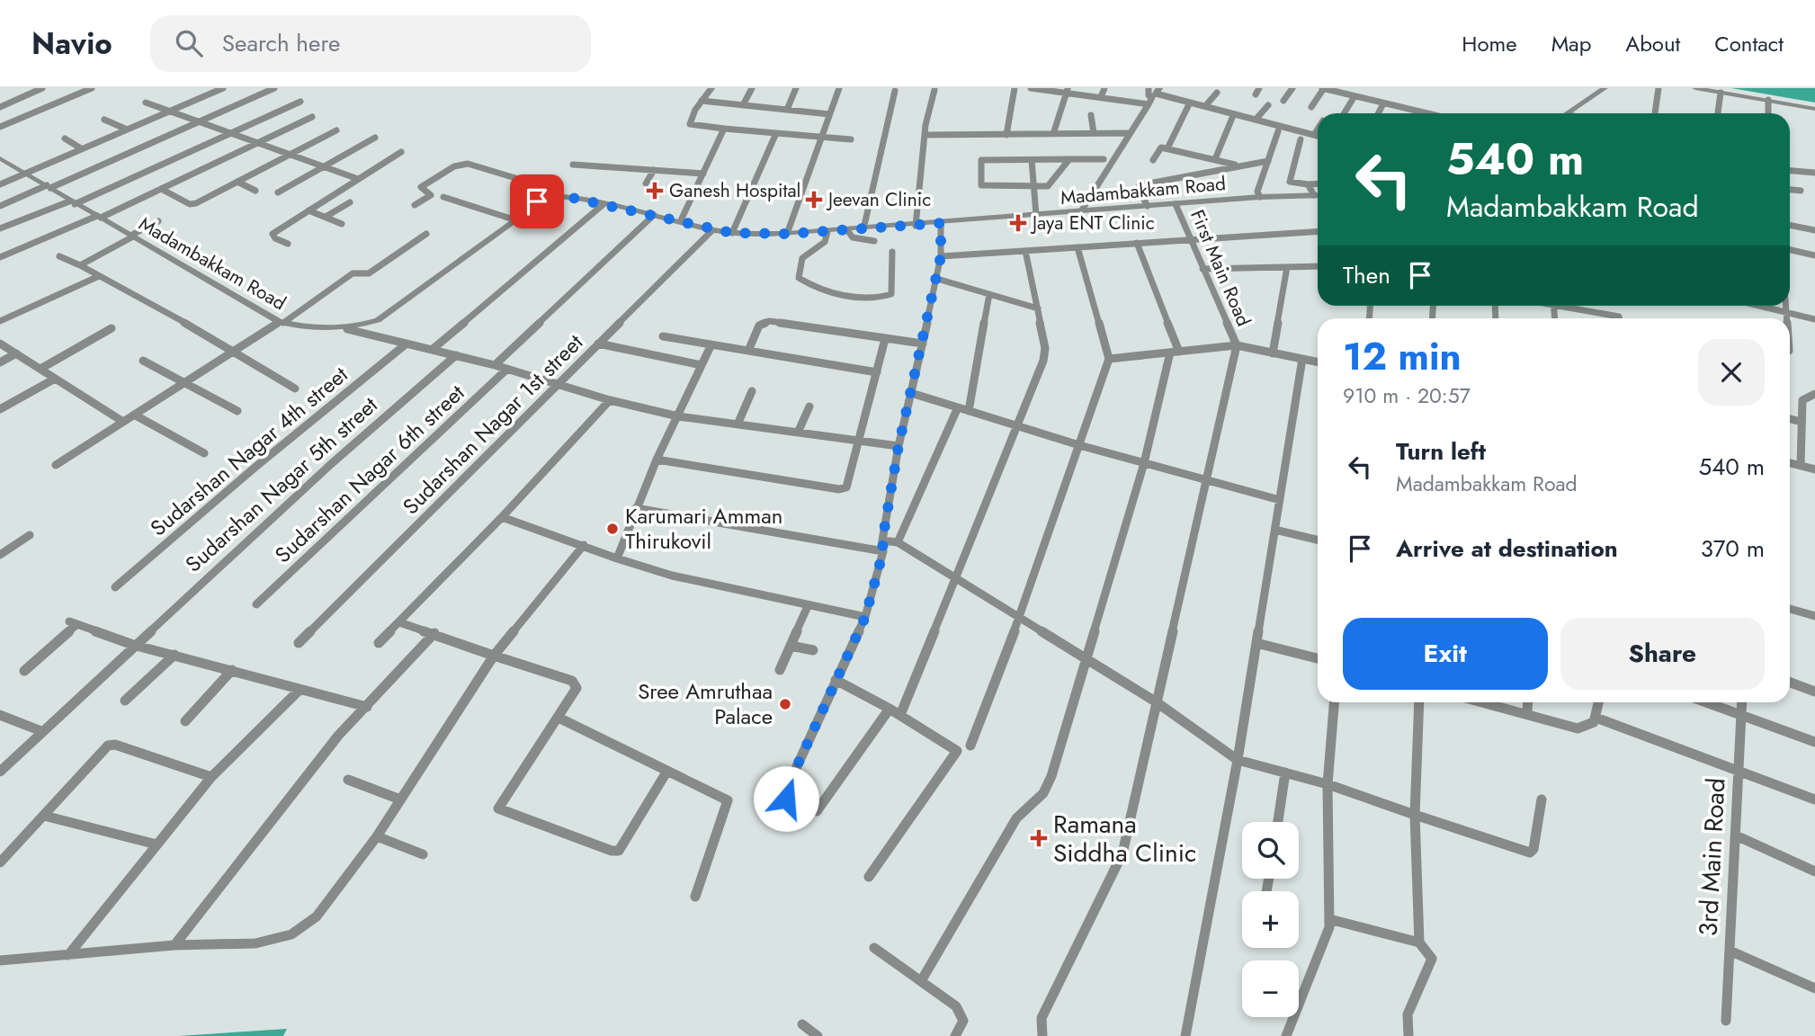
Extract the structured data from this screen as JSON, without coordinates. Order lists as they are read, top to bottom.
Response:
{
  "streets": {
    "street": [
      "Madambakkam Road",
      "First Main Road",
      "Sudarshan Nagar 1st street",
      "Sudarshan Nagar 4th street",
      "Sudarshan Nagar 6th street",
      "Sudarshan Nagar 5th street",
      "3rd Main Road"
    ]
  },
  "crossings": [
    ["Madambakkam Road", "First Main Road"],
    ["Madambakkam Road", "Sudarshan Nagar 1st street"]
  ],
  "places": {
    "health": [
      "Ganesh Hospital",
      "Jeevan Clinic",
      "Jaya ENT Clinic",
      "Ramana Siddha Clinic"
    ],
    "other": ["Karumari Amman Thirukovil", "Sree Amruthaa Palace"]
  },
  "page": {
    "header": "Navio",
    "search": "Search here",
    "nav": [
      "Home",
      "Map",
      "About",
      "Contact"
    ],
    "turn": ["540 m", "Madambakkam Road"],
    "then": "Then",
    "heading": ["12 min", "910 m · 20:57"],
    "list": [
      {
        "name": "Turn left",
        "note": "Madambakkam Road",
        "value": "540 m"
      },
      {
        "name": "Arrive at destination",
        "value": "370 m"
      }
    ],
    "buttons": ["Exit", "Share"],
    "map_buttons": ["+", "−"]
  }
}
